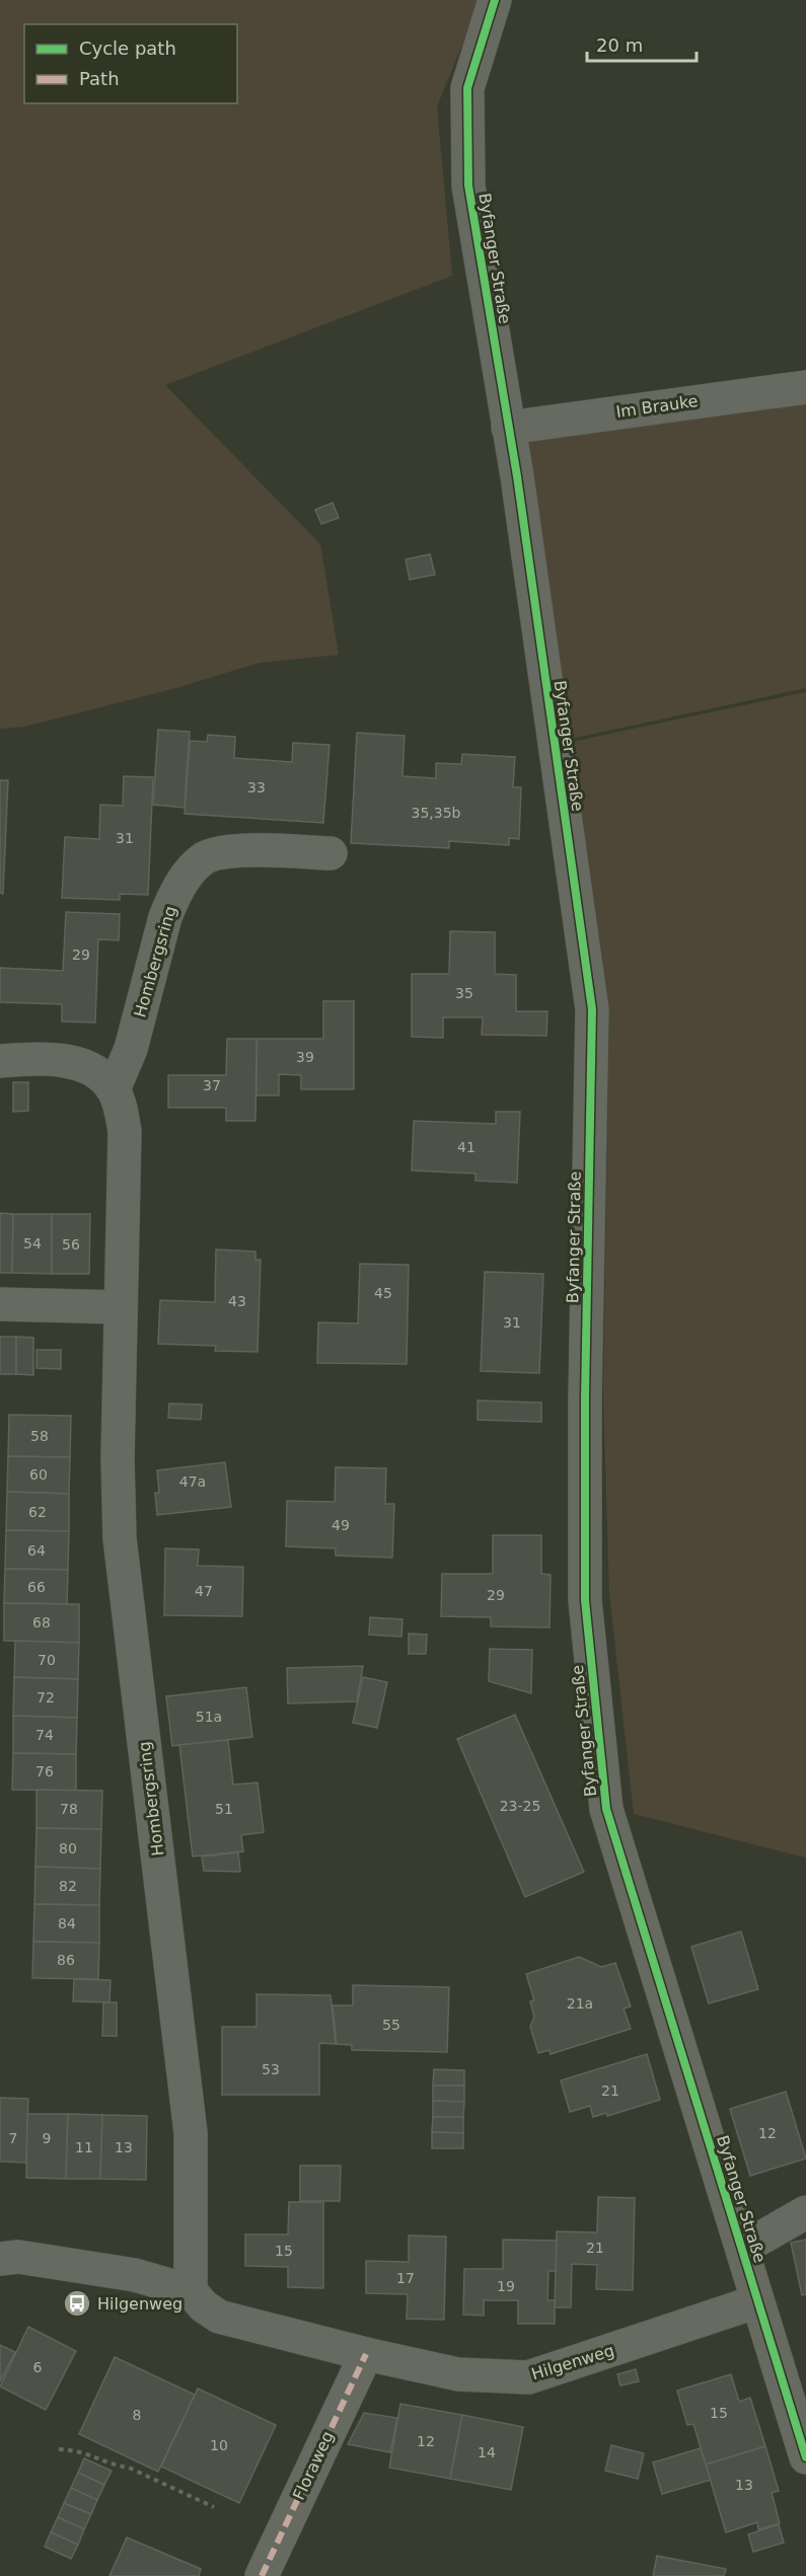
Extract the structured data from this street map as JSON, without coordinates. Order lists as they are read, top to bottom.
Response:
{
  "streets": {
    "street": [
      "Byfanger Straße",
      "Im Brauke",
      "Hombergsring",
      "Hilgenweg",
      "Floraweg"
    ]
  },
  "crossings": [
    ["Byfanger Straße", "Im Brauke"],
    ["Byfanger Straße", "Hilgenweg"],
    ["Hombergsring", "Hilgenweg"],
    ["Hilgenweg", "Floraweg"]
  ],
  "places": {
    "bus stop": ["Hilgenweg"]
  },
  "house_numbers": [
    "33",
    "35,35b",
    "31",
    "29",
    "35",
    "39",
    "37",
    "41",
    "54",
    "56",
    "45",
    "43",
    "31",
    "58",
    "60",
    "47a",
    "62",
    "49",
    "64",
    "66",
    "47",
    "29",
    "68",
    "70",
    "72",
    "51a",
    "74",
    "76",
    "23-25",
    "78",
    "51",
    "80",
    "82",
    "84",
    "86",
    "21a",
    "55",
    "53",
    "21",
    "12",
    "7",
    "9",
    "11",
    "13",
    "21",
    "15",
    "17",
    "19",
    "6",
    "15",
    "8",
    "12",
    "10",
    "14",
    "13"
  ],
  "legend": ["Cycle path", "Path"],
  "scale_bar": "20 m"
}
